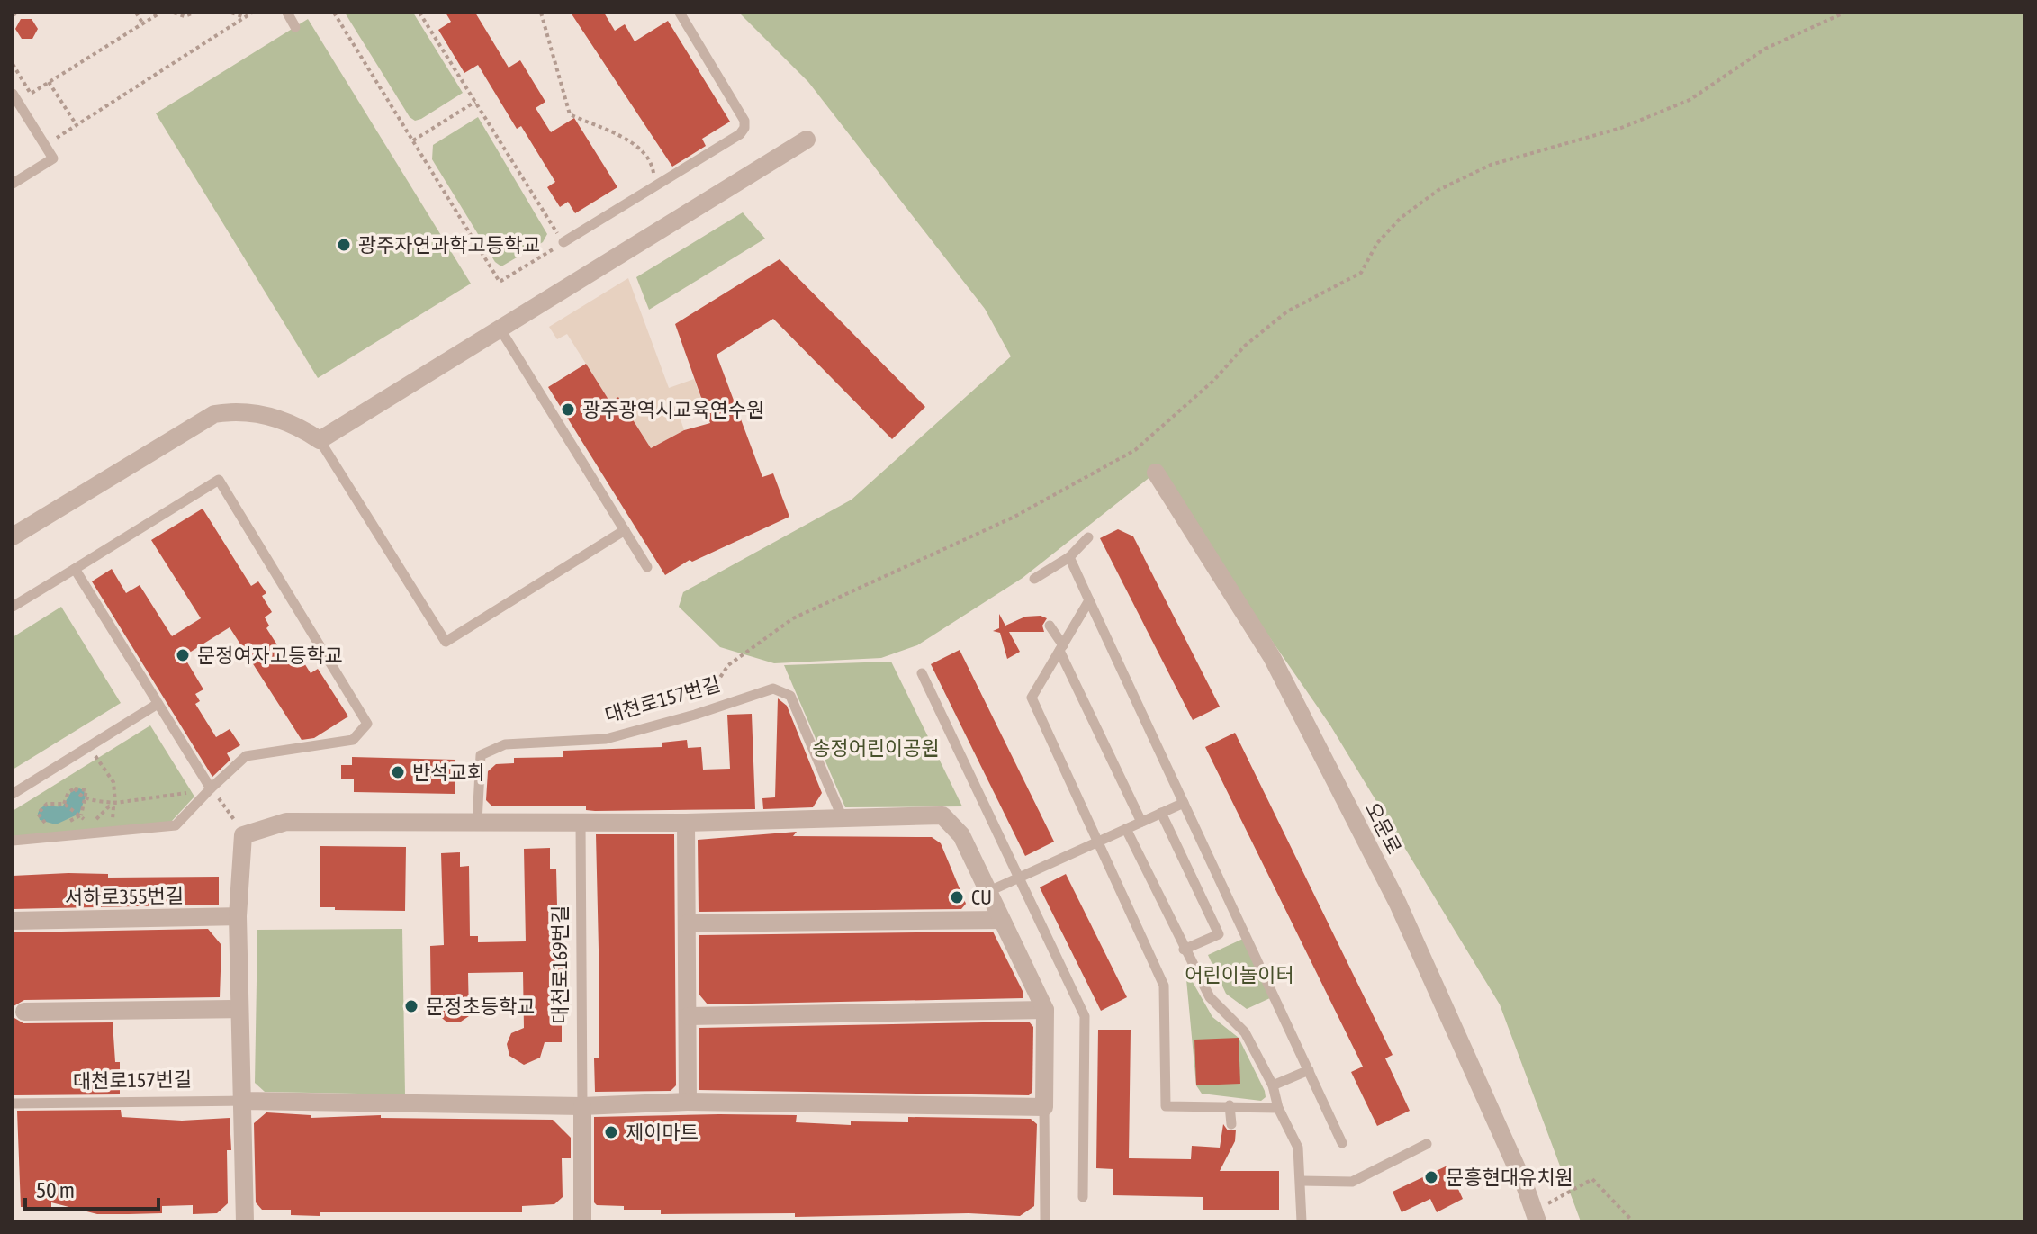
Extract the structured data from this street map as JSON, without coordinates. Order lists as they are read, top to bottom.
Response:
{
  "streets": {
    "street": ["오문로", "서하로355번길", "대천로169번길"],
    "lane": ["대천로157번길"]
  },
  "parks": ["송정어린이공원", "어린이놀이터"],
  "places": [
    "광주자연과학고등학교",
    "광주광역시교육연수원",
    "문정여자고등학교",
    "반석교회",
    "CU",
    "문정초등학교",
    "제이마트",
    "문흥현대유치원"
  ],
  "scale_bar": "50 m"
}
